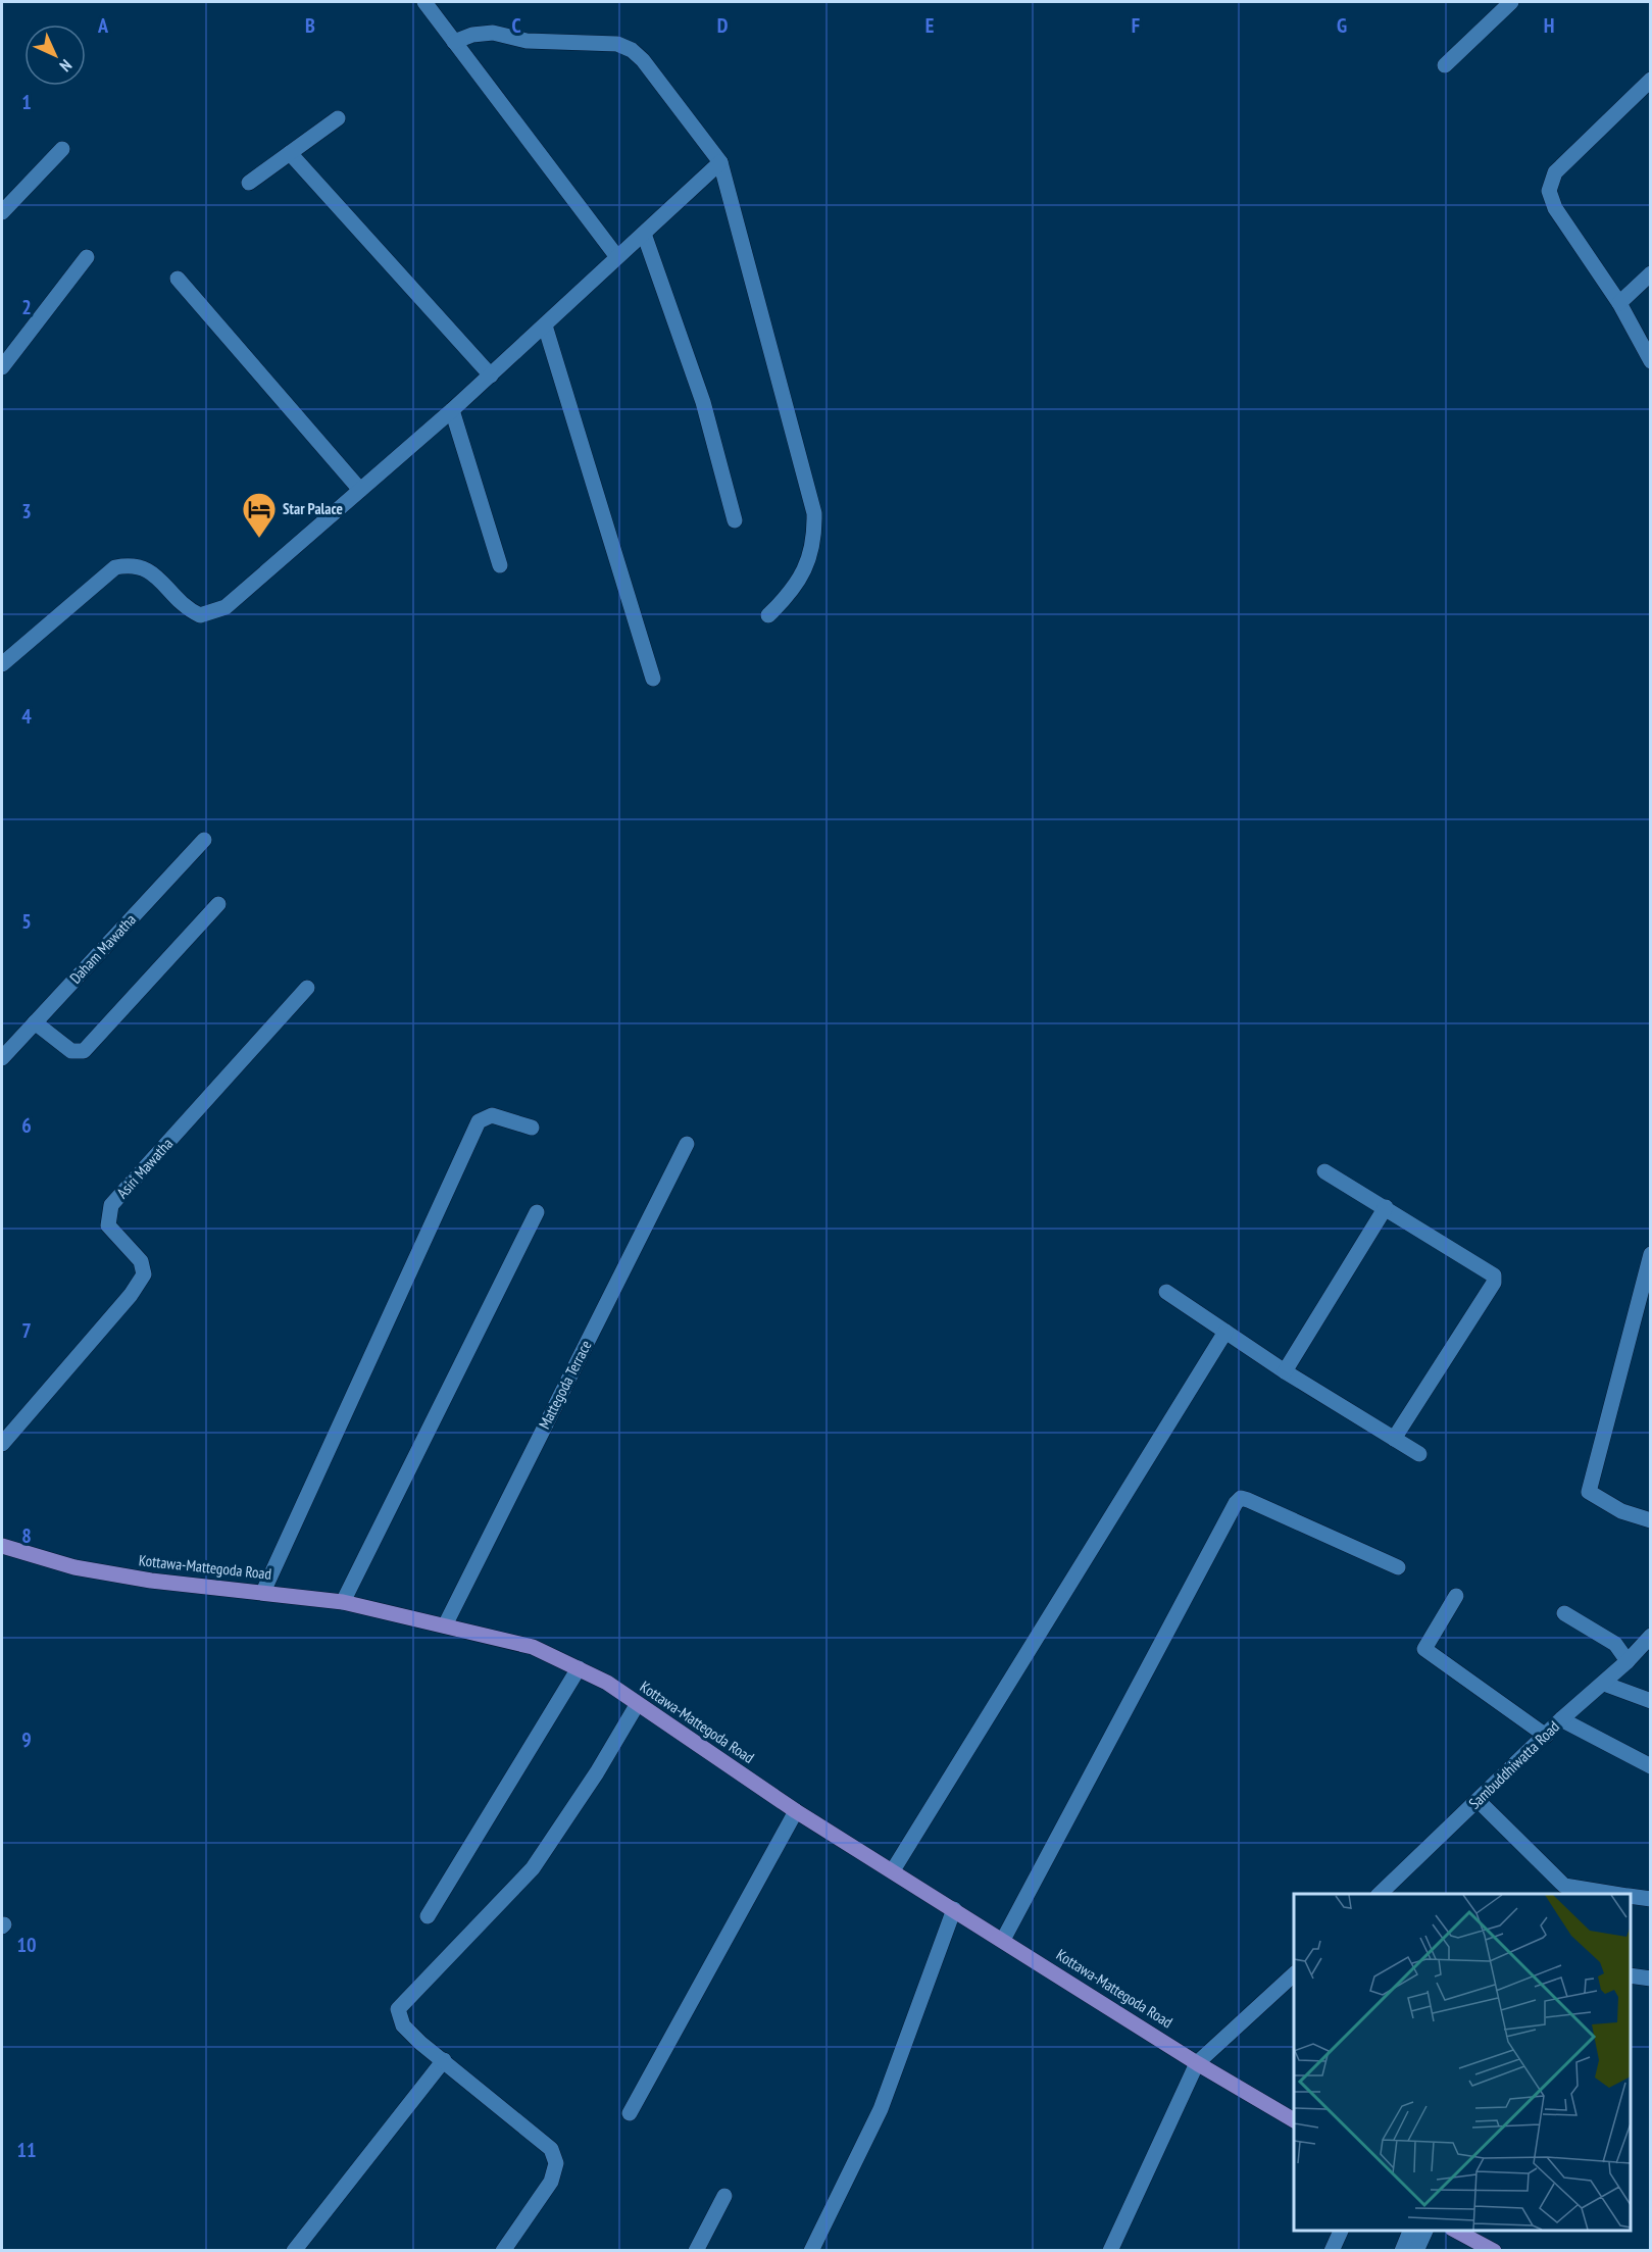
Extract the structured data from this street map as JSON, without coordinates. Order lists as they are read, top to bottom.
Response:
{
  "streets": {
    "main road": ["Kottawa-Mattegoda Road"],
    "street": [
      "Daham Mawatha",
      "Asiri Mawatha",
      "Mattegoda Terrace",
      "Sambuddhiwatta Road"
    ]
  },
  "crossings": [
    ["Mattegoda Terrace", "Kottawa-Mattegoda Road"]
  ],
  "places": {
    "hotel": ["Star Palace"]
  },
  "north": "bottom right",
  "grid": {
    "columns": [
      "A",
      "B",
      "C",
      "D",
      "E",
      "F",
      "G",
      "H"
    ],
    "rows": [
      "1",
      "2",
      "3",
      "4",
      "5",
      "6",
      "7",
      "8",
      "9",
      "10",
      "11"
    ]
  }
}
